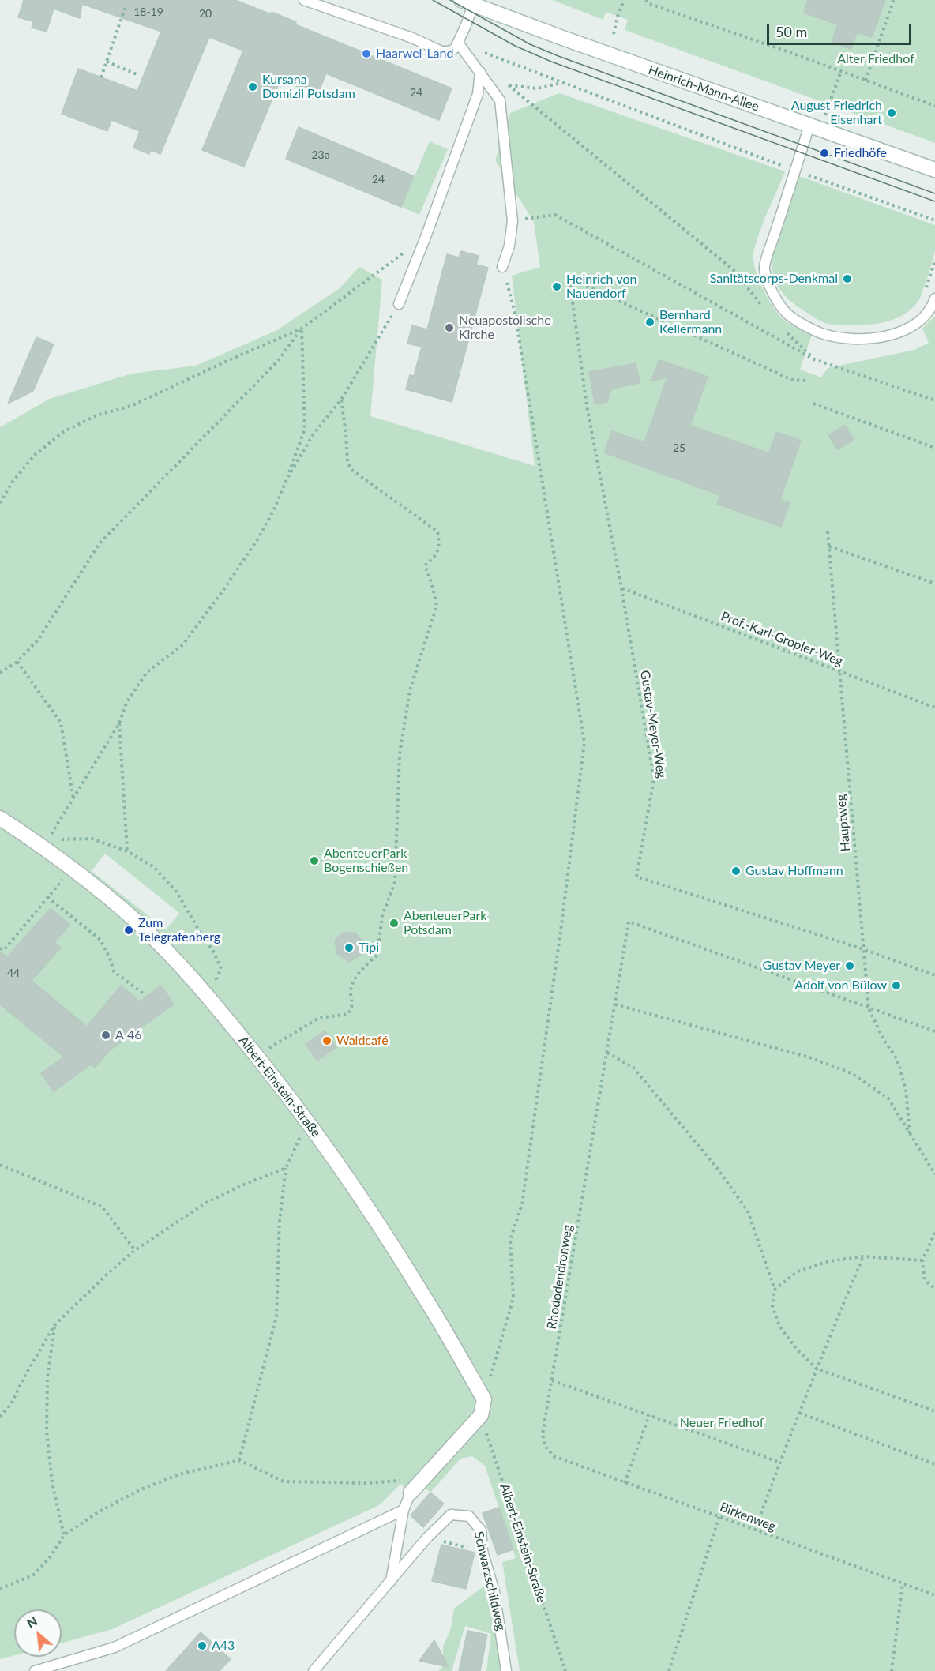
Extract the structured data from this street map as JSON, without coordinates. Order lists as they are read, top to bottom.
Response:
{
  "streets": {
    "street": ["Heinrich-Mann-Allee", "Albert-Einstein-Straße"],
    "lane": ["Schwarzschildweg"],
    "path": [
      "Prof.-Karl-Gropler-Weg",
      "Gustav-Meyer-Weg",
      "Hauptweg",
      "Rhododendronweg",
      "Birkenweg"
    ]
  },
  "crossings": [
    ["Prof.-Karl-Gropler-Weg", "Gustav-Meyer-Weg"],
    ["Prof.-Karl-Gropler-Weg", "Hauptweg"],
    ["Gustav-Meyer-Weg", "Hauptweg"],
    ["Hauptweg", "Rhododendronweg"],
    ["Rhododendronweg", "Birkenweg"]
  ],
  "parks": ["Alter Friedhof", "Neuer Friedhof"],
  "places": [
    "Haarwei-Land",
    "Kursana Domizil Potsdam",
    "August Friedrich Eisenhart",
    "Friedhöfe",
    "Sanitätscorps-Denkmal",
    "Heinrich von Nauendorf",
    "Bernhard Kellermann",
    "Neuapostolische Kirche",
    "AbenteuerPark Bogenschießen",
    "Gustav Hoffmann",
    "AbenteuerPark Potsdam",
    "Zum Telegrafenberg",
    "Tipi",
    "Gustav Meyer",
    "Adolf von Bülow",
    "A 46",
    "Waldcafé",
    "A43"
  ],
  "house_numbers": [
    "18-19",
    "20",
    "24",
    "23a",
    "24",
    "25",
    "44"
  ],
  "scale_bar": "50 m",
  "north": "top left"
}
